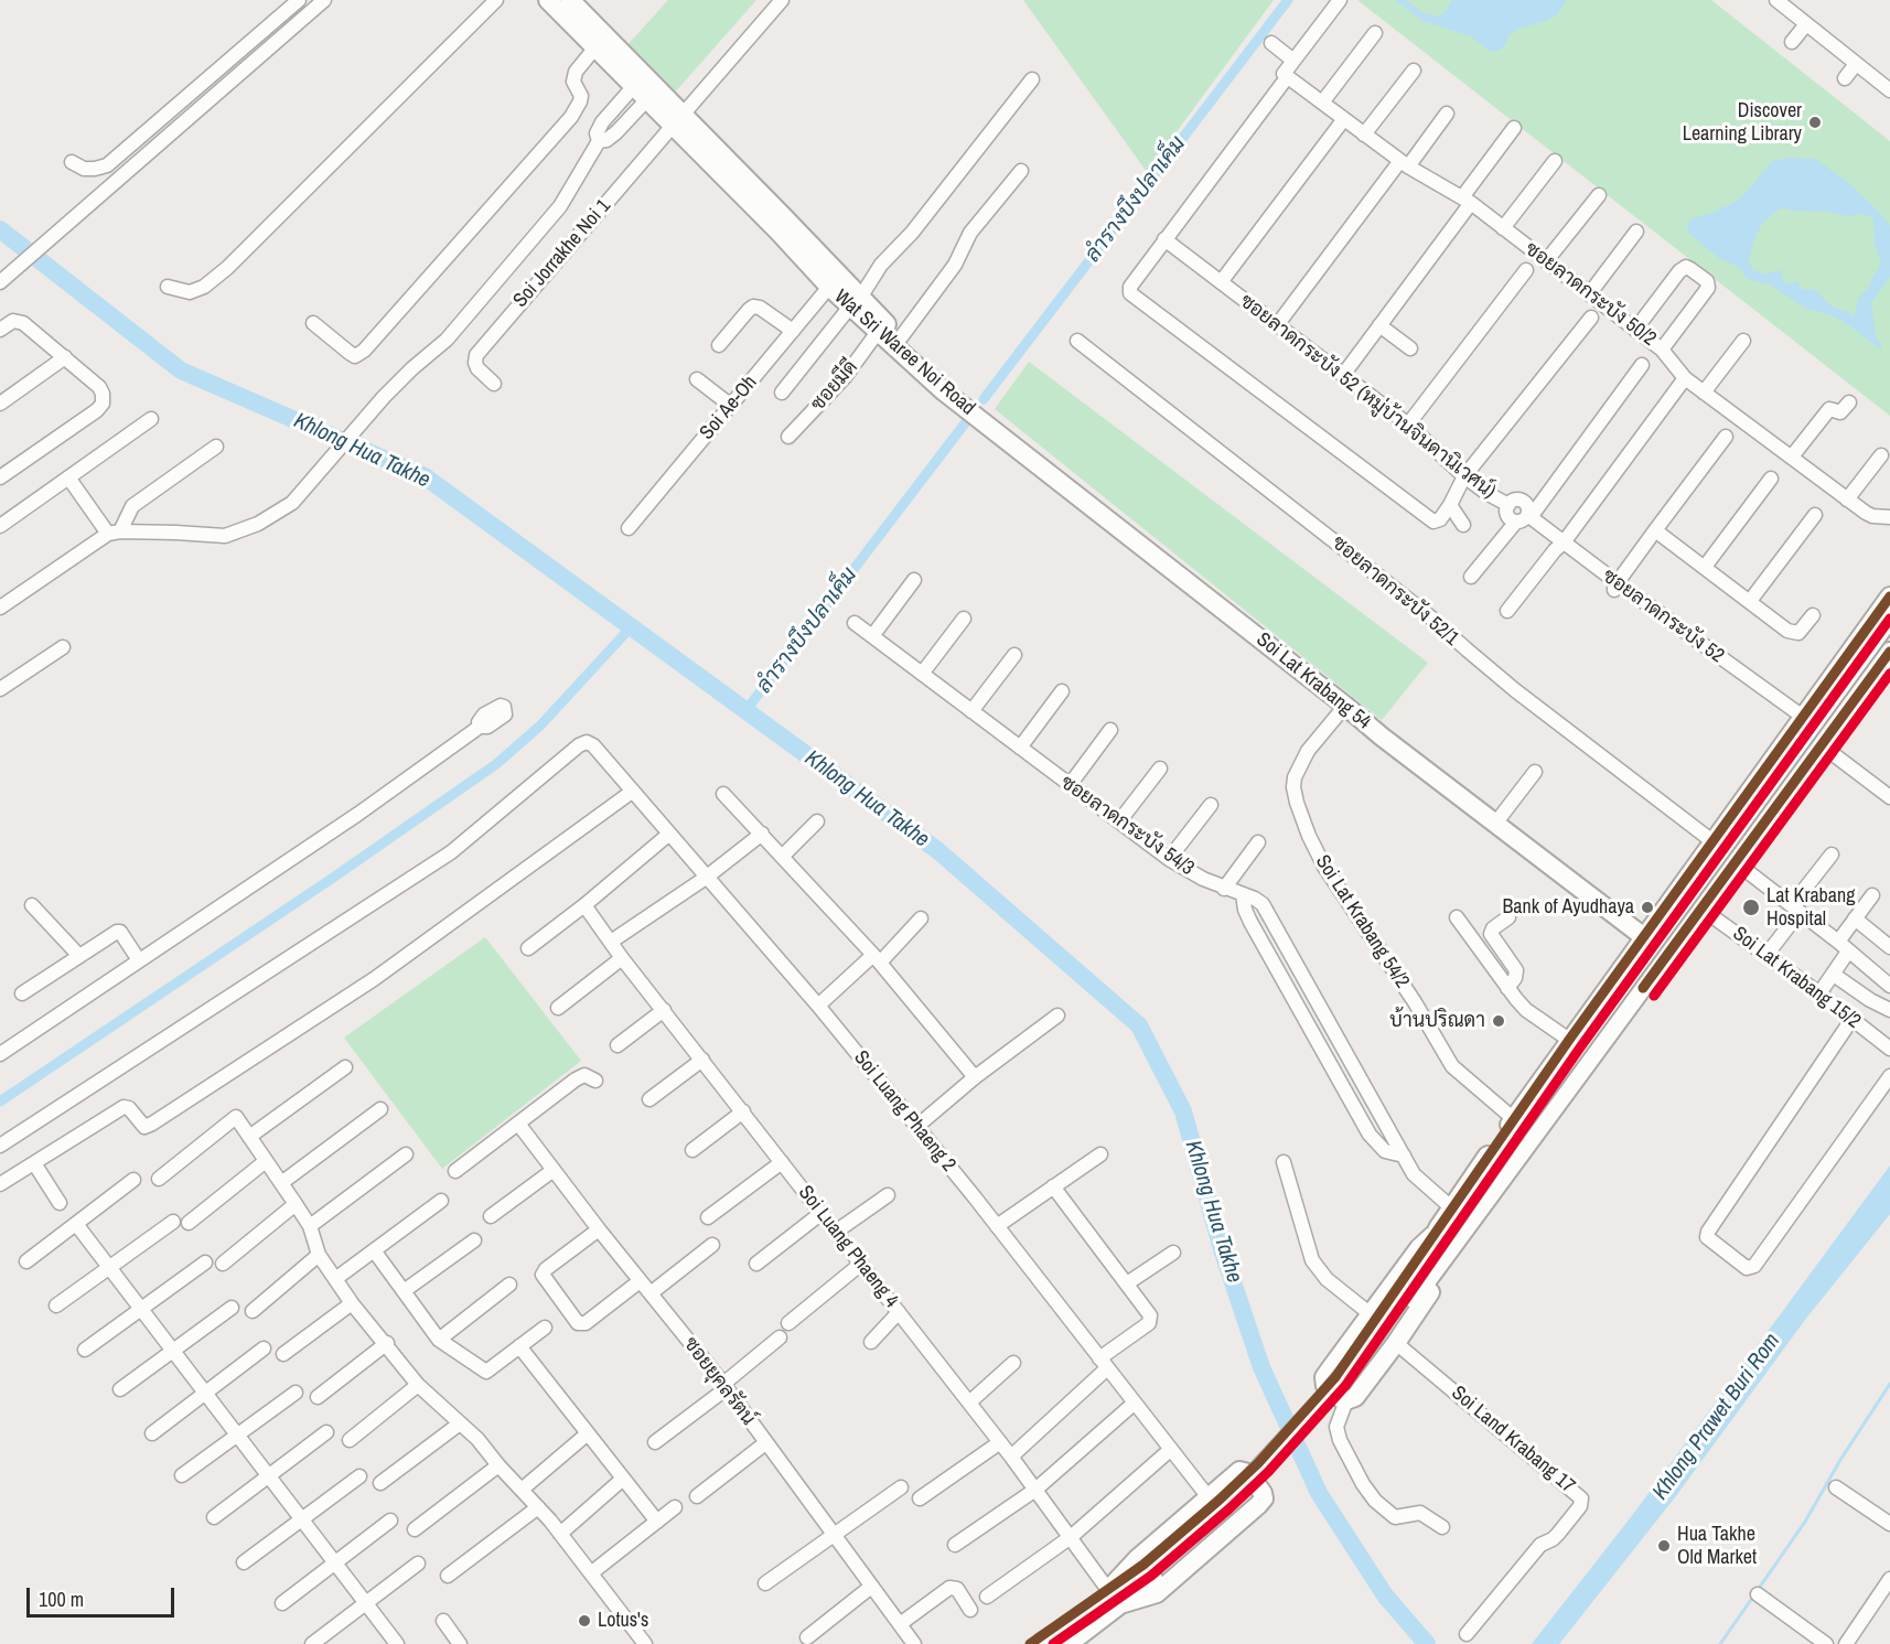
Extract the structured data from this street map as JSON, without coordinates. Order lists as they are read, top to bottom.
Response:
{
  "streets": {
    "main road": ["Wat Sri Waree Noi Road", "Soi Lat Krabang 54"],
    "street": [
      "Soi Jorrakhe Noi 1",
      "ซอยลาดกระบัง 50/2",
      "ซอยมีดี",
      "ซอยลาดกระบัง 52 (หมู่บ้านจินดานิเวศน์)",
      "Soi Ae-Oh",
      "ซอยลาดกระบัง 52/1",
      "ซอยลาดกระบัง 52",
      "ซอยลาดกระบัง 54/3",
      "Soi Lat Krabang 54/2",
      "Soi Lat Krabang 15/2",
      "Soi Luang Phaeng 2",
      "Soi Luang Phaeng 4",
      "ซอยยุคลรัตน์",
      "Soi Land Krabang 17"
    ]
  },
  "crossings": [
    ["Soi Jorrakhe Noi 1", "Wat Sri Waree Noi Road"],
    ["Wat Sri Waree Noi Road", "ซอยมีดี"],
    ["Wat Sri Waree Noi Road", "Soi Ae-Oh"],
    ["Wat Sri Waree Noi Road", "Soi Lat Krabang 54"],
    ["ซอยลาดกระบัง 52 (หมู่บ้านจินดานิเวศน์)", "ซอยลาดกระบัง 52"],
    ["Soi Lat Krabang 54", "Soi Lat Krabang 54/2"]
  ],
  "water": ["ลำรางบึงปลาเค็ม", "Khlong Hua Takhe", "Khlong Prawet Buri Rom"],
  "places": [
    "Discover Learning Library",
    "Bank of Ayudhaya",
    "Lat Krabang Hospital",
    "บ้านปริณดา",
    "Hua Takhe Old Market",
    "Lotus's"
  ],
  "scale_bar": "100 m"
}
